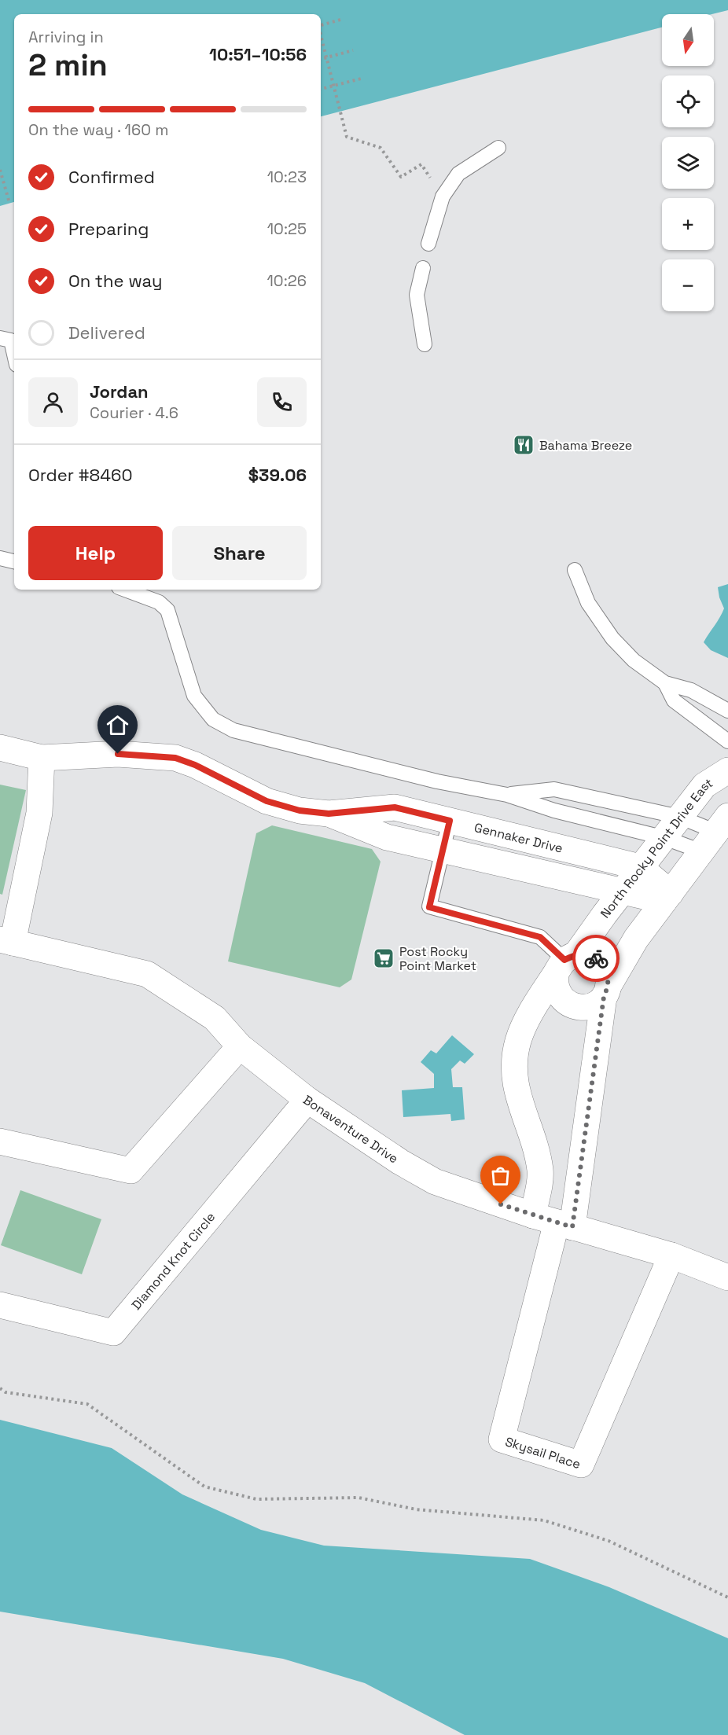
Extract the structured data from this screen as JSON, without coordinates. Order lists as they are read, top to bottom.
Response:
{
  "streets": {
    "street": [
      "Gennaker Drive",
      "North Rocky Point Drive East",
      "Bonaventure Drive",
      "Diamond Knot Circle",
      "Skysail Place"
    ]
  },
  "crossings": [
    ["Gennaker Drive", "North Rocky Point Drive East"],
    ["North Rocky Point Drive East", "Bonaventure Drive"],
    ["North Rocky Point Drive East", "Skysail Place"],
    ["Bonaventure Drive", "Diamond Knot Circle"],
    ["Bonaventure Drive", "Skysail Place"]
  ],
  "places": {
    "restaurant": ["Bahama Breeze"],
    "supermarket": ["Post Rocky Point Market"]
  },
  "north": "bottom",
  "page": {
    "map_buttons": ["+", "−"],
    "heading": ["2 min", "Arriving in", "10:51–10:56"],
    "panel": [
      "Jordan",
      "Courier · 4.6",
      "Order #8460",
      "$39.06"
    ],
    "bar": "On the way · 160 m",
    "list": [
      ["Confirmed", "10:23"],
      ["Preparing", "10:25"],
      ["On the way", "10:26"],
      "Delivered"
    ],
    "buttons": ["Help", "Share"]
  }
}
